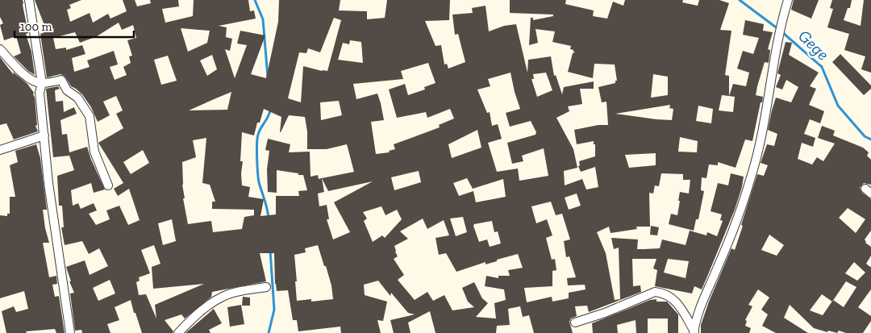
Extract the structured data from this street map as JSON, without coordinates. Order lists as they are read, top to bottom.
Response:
{
  "water": ["Gege"],
  "scale_bar": "100 m"
}
